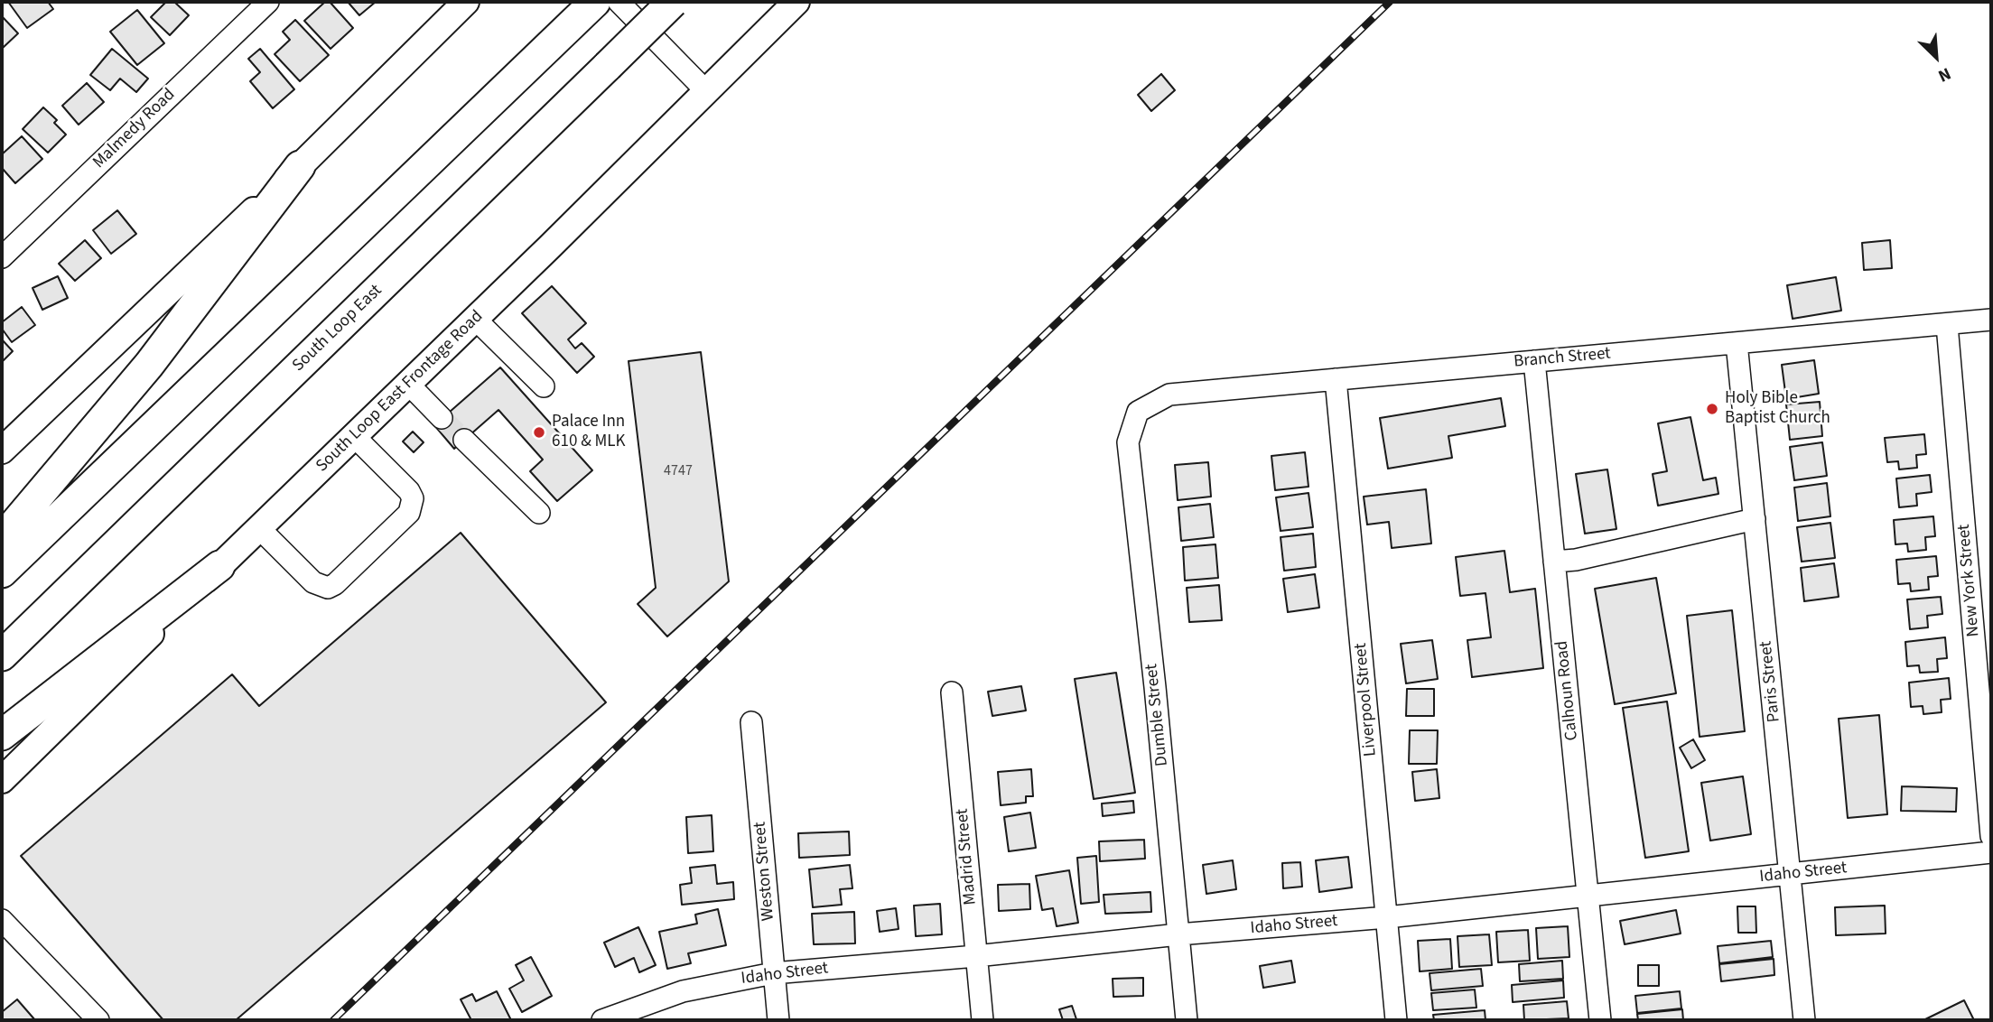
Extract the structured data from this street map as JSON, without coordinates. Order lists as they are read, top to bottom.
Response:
{
  "streets": {
    "highway": ["South Loop East"],
    "main road": ["South Loop East Frontage Road"],
    "street": [
      "Malmedy Road",
      "Branch Street",
      "New York Street",
      "Paris Street",
      "Calhoun Road",
      "Liverpool Street",
      "Dumble Street",
      "Madrid Street",
      "Weston Street",
      "Idaho Street"
    ]
  },
  "crossings": [
    ["Branch Street", "New York Street"],
    ["Branch Street", "Paris Street"],
    ["Branch Street", "Calhoun Road"],
    ["Branch Street", "Liverpool Street"],
    ["Branch Street", "Dumble Street"],
    ["Paris Street", "Idaho Street"],
    ["Calhoun Road", "Idaho Street"],
    ["Liverpool Street", "Idaho Street"],
    ["Dumble Street", "Idaho Street"],
    ["Madrid Street", "Idaho Street"],
    ["Weston Street", "Idaho Street"]
  ],
  "places": ["Holy Bible Baptist Church", "Palace Inn 610 & MLK"],
  "house_numbers": ["4747"],
  "north": "bottom right"
}
